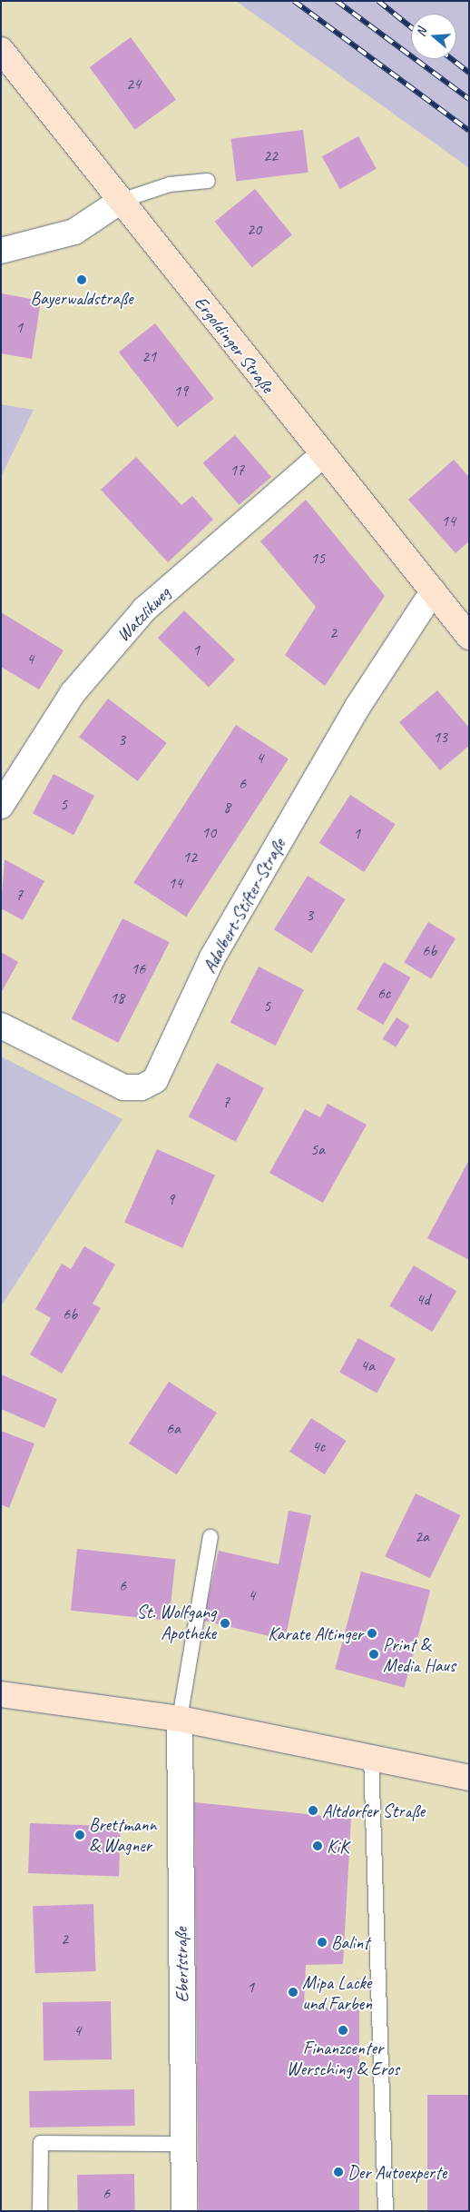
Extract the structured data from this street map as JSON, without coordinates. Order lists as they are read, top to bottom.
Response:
{
  "streets": {
    "main road": ["Ergoldinger Straße"],
    "street": ["Watzlikweg", "Adalbert-Stifter-Straße", "Ebertstraße"]
  },
  "crossings": [
    ["Ergoldinger Straße", "Watzlikweg"],
    ["Ergoldinger Straße", "Adalbert-Stifter-Straße"]
  ],
  "places": [
    "Bayerwaldstraße",
    "St. Wolfgang Apotheke",
    "Karate Altinger",
    "Print & Media Haus",
    "Altdorfer Straße",
    "Brettmann & Wagner",
    "KiK",
    "Balint",
    "Mipa Lacke und Farben",
    "Finanzcenter Wersching & Eros",
    "Der Autoexperte"
  ],
  "house_numbers": [
    "24",
    "22",
    "20",
    "1",
    "21",
    "19",
    "17",
    "14",
    "15",
    "2",
    "1",
    "4",
    "13",
    "3",
    "4",
    "6",
    "5",
    "8",
    "10",
    "1",
    "12",
    "14",
    "7",
    "3",
    "6b",
    "16",
    "6c",
    "18",
    "5",
    "7",
    "5a",
    "9",
    "4d",
    "6b",
    "4a",
    "6a",
    "4c",
    "2a",
    "6",
    "4",
    "2",
    "1",
    "4",
    "6"
  ],
  "north": "left"
}
